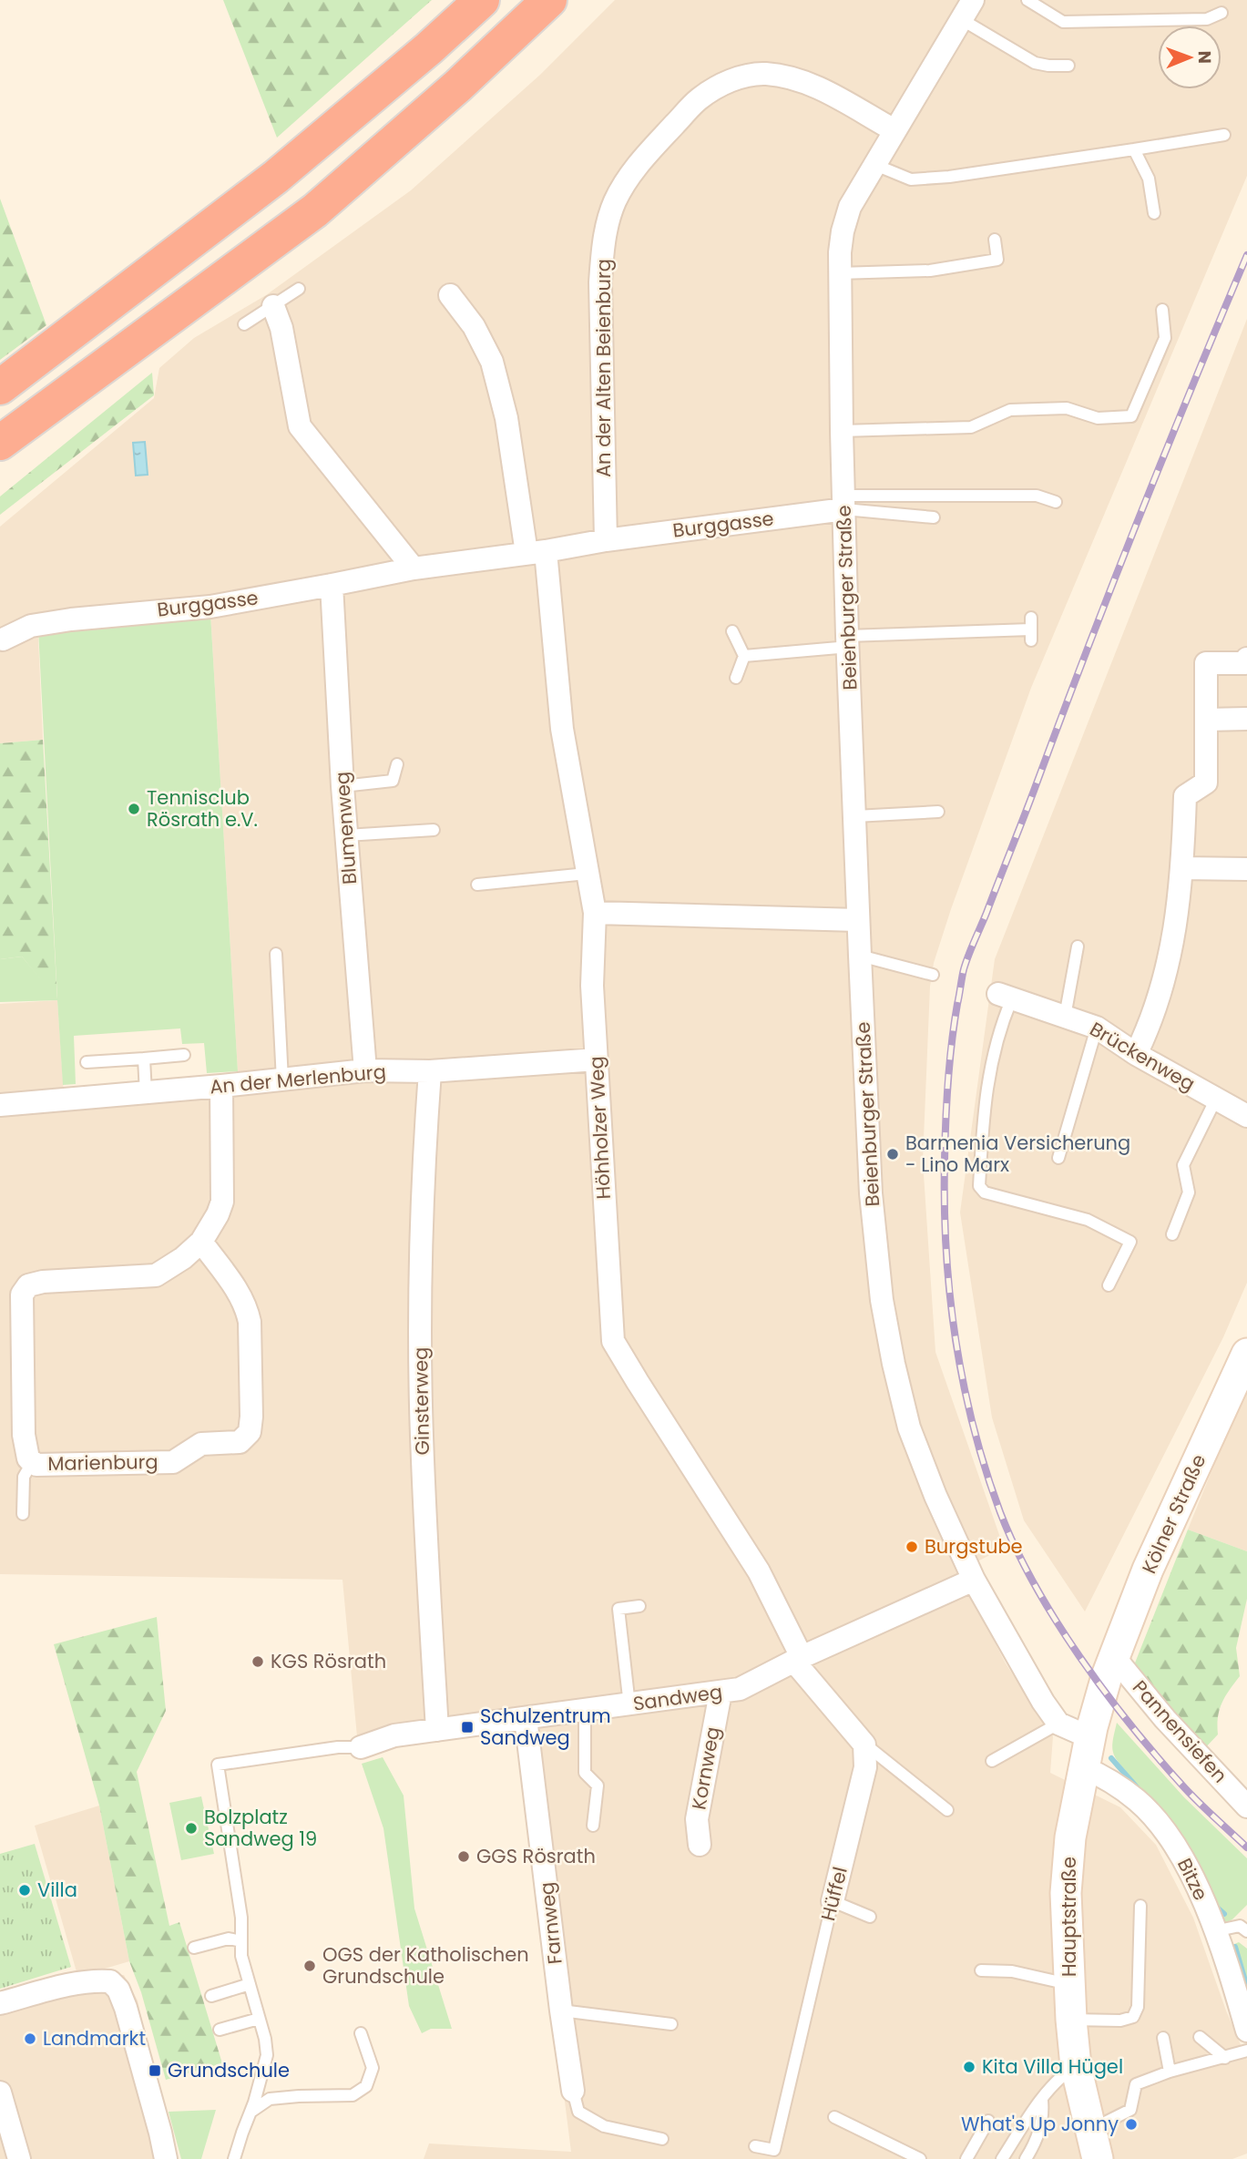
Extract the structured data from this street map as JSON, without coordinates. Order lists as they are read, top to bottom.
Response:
{
  "streets": {
    "main road": ["Kölner Straße", "Hauptstraße"],
    "street": [
      "An der Alten Beienburg",
      "Burggasse",
      "Beienburger Straße",
      "Blumenweg",
      "Brückenweg",
      "An der Merlenburg",
      "Höhholzer Weg",
      "Ginsterweg",
      "Marienburg",
      "Sandweg",
      "Pannensiefen",
      "Kornweg",
      "Bitze",
      "Hüffel",
      "Farnweg"
    ]
  },
  "crossings": [
    ["An der Alten Beienburg", "Burggasse"],
    ["An der Alten Beienburg", "Beienburger Straße"],
    ["Burggasse", "Beienburger Straße"],
    ["Burggasse", "Blumenweg"],
    ["Burggasse", "Höhholzer Weg"],
    ["Beienburger Straße", "Sandweg"],
    ["Blumenweg", "An der Merlenburg"],
    ["An der Merlenburg", "Höhholzer Weg"],
    ["An der Merlenburg", "Ginsterweg"],
    ["An der Merlenburg", "Marienburg"],
    ["Höhholzer Weg", "Sandweg"],
    ["Ginsterweg", "Sandweg"],
    ["Kölner Straße", "Pannensiefen"],
    ["Kölner Straße", "Hauptstraße"],
    ["Sandweg", "Kornweg"],
    ["Sandweg", "Farnweg"],
    ["Pannensiefen", "Hauptstraße"],
    ["Bitze", "Hauptstraße"]
  ],
  "places": {
    "other": [
      "Tennisclub Rösrath e.V.",
      "Barmenia Versicherung - Lino Marx",
      "Burgstube",
      "KGS Rösrath",
      "Bolzplatz Sandweg 19",
      "GGS Rösrath",
      "Villa",
      "OGS der Katholischen Grundschule",
      "Landmarkt",
      "Kita Villa Hügel",
      "What's Up Jonny"
    ],
    "transit": ["Schulzentrum Sandweg", "Grundschule"]
  },
  "north": "right"
}
